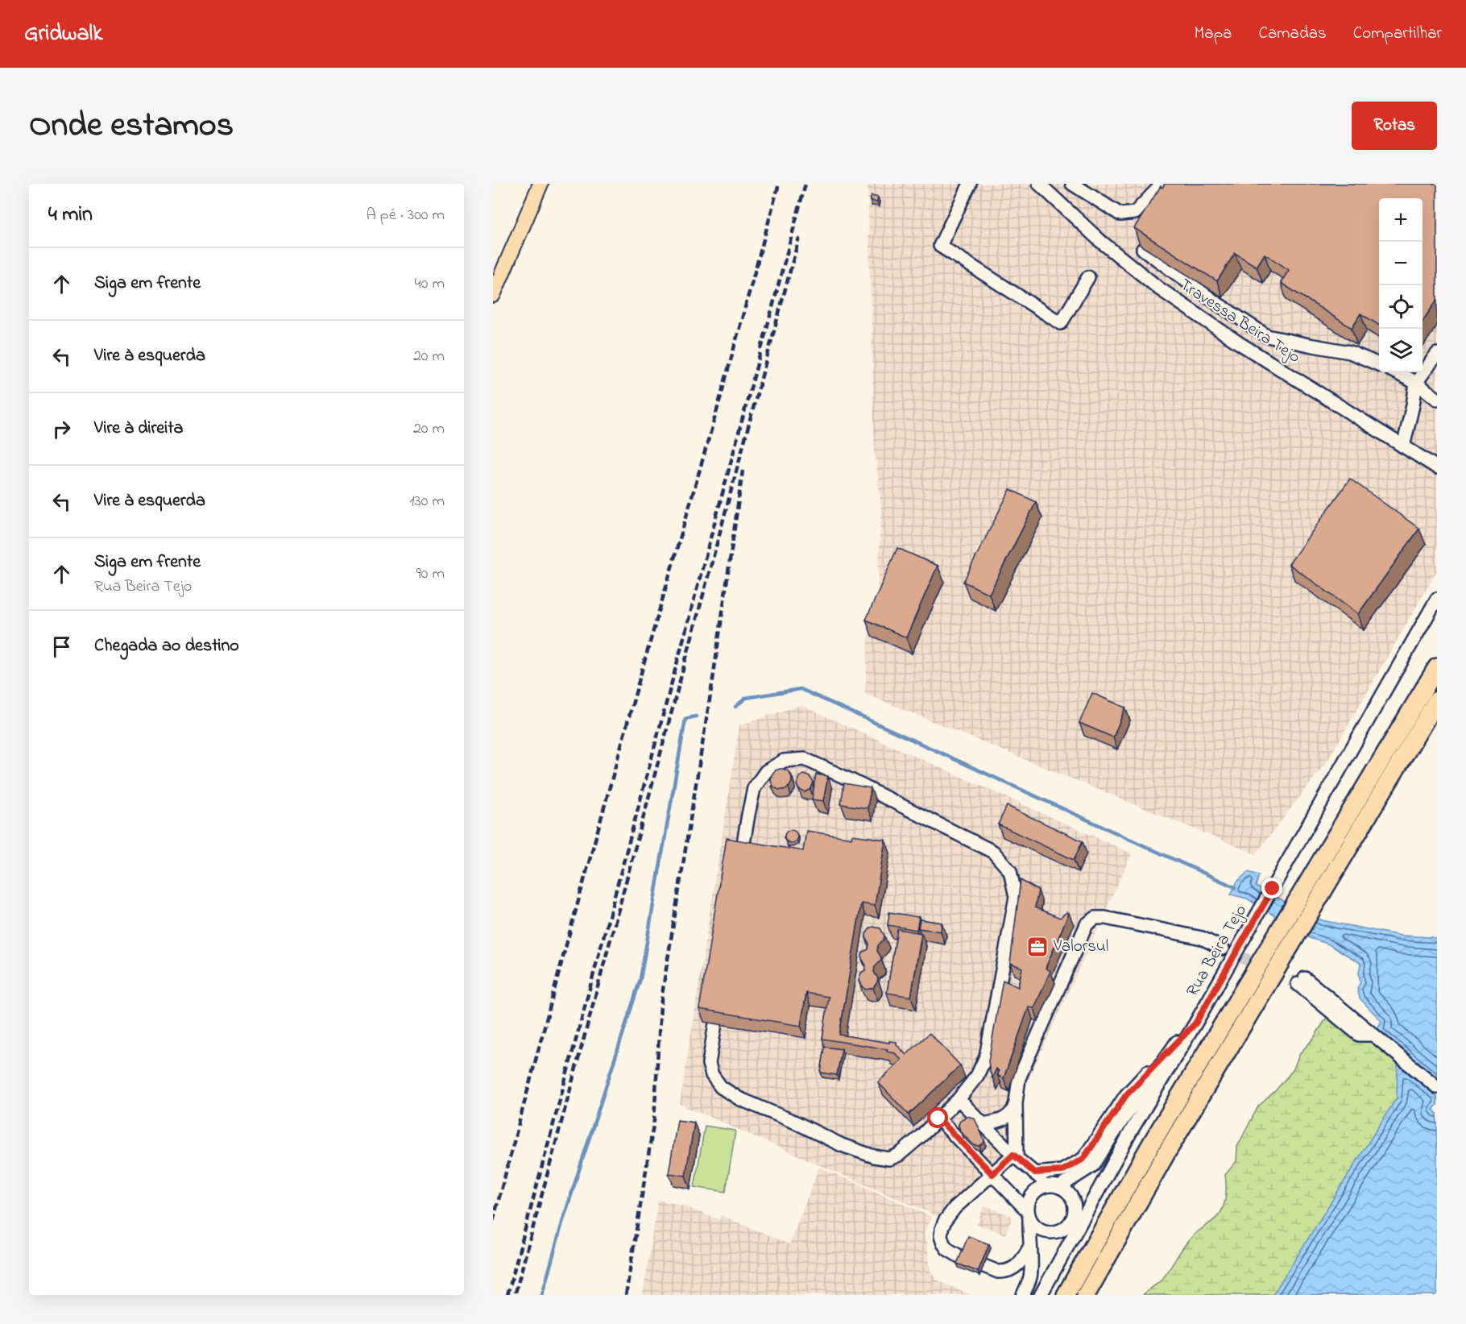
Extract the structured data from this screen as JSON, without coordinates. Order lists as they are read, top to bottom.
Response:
{
  "streets": {
    "street": ["Travessa Beira Tejo", "Rua Beira Tejo"]
  },
  "places": {
    "office": ["Valorsul"]
  },
  "page": {
    "header": "Gridwalk",
    "nav": ["Mapa", "Camadas", "Compartilhar"],
    "title": "Onde estamos",
    "buttons": "Rotas",
    "heading": ["4 min", "A pé · 300 m"],
    "map_buttons": ["+", "−"],
    "list": [
      ["Siga em frente", "40 m"],
      ["Vire à esquerda", "20 m"],
      ["Vire à direita", "20 m"],
      ["Vire à esquerda", "130 m"],
      ["Siga em frente", "Rua Beira Tejo", "90 m"],
      "Chegada ao destino"
    ]
  }
}
